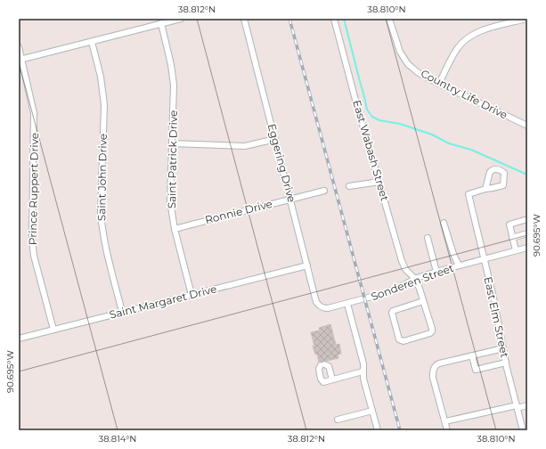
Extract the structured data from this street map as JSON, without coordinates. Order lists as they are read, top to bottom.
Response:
{
  "streets": {
    "street": [
      "Country Life Drive",
      "East Wabash Street",
      "Saint Patrick Drive",
      "Eggering Drive",
      "Saint John Drive",
      "Prince Ruppert Drive",
      "Ronnie Drive",
      "Sonderen Street",
      "Saint Margaret Drive",
      "East Elm Street"
    ]
  },
  "crossings": [
    ["East Wabash Street", "Sonderen Street"],
    ["Saint Patrick Drive", "Ronnie Drive"],
    ["Saint Patrick Drive", "Saint Margaret Drive"],
    ["Eggering Drive", "Ronnie Drive"],
    ["Eggering Drive", "Sonderen Street"],
    ["Eggering Drive", "Saint Margaret Drive"],
    ["Saint John Drive", "Saint Margaret Drive"],
    ["Prince Ruppert Drive", "Saint Margaret Drive"],
    ["Sonderen Street", "East Elm Street"]
  ],
  "coordinates": [
    "38.812°N",
    "38.810°N",
    "90.695°W",
    "38.814°N"
  ]
}
